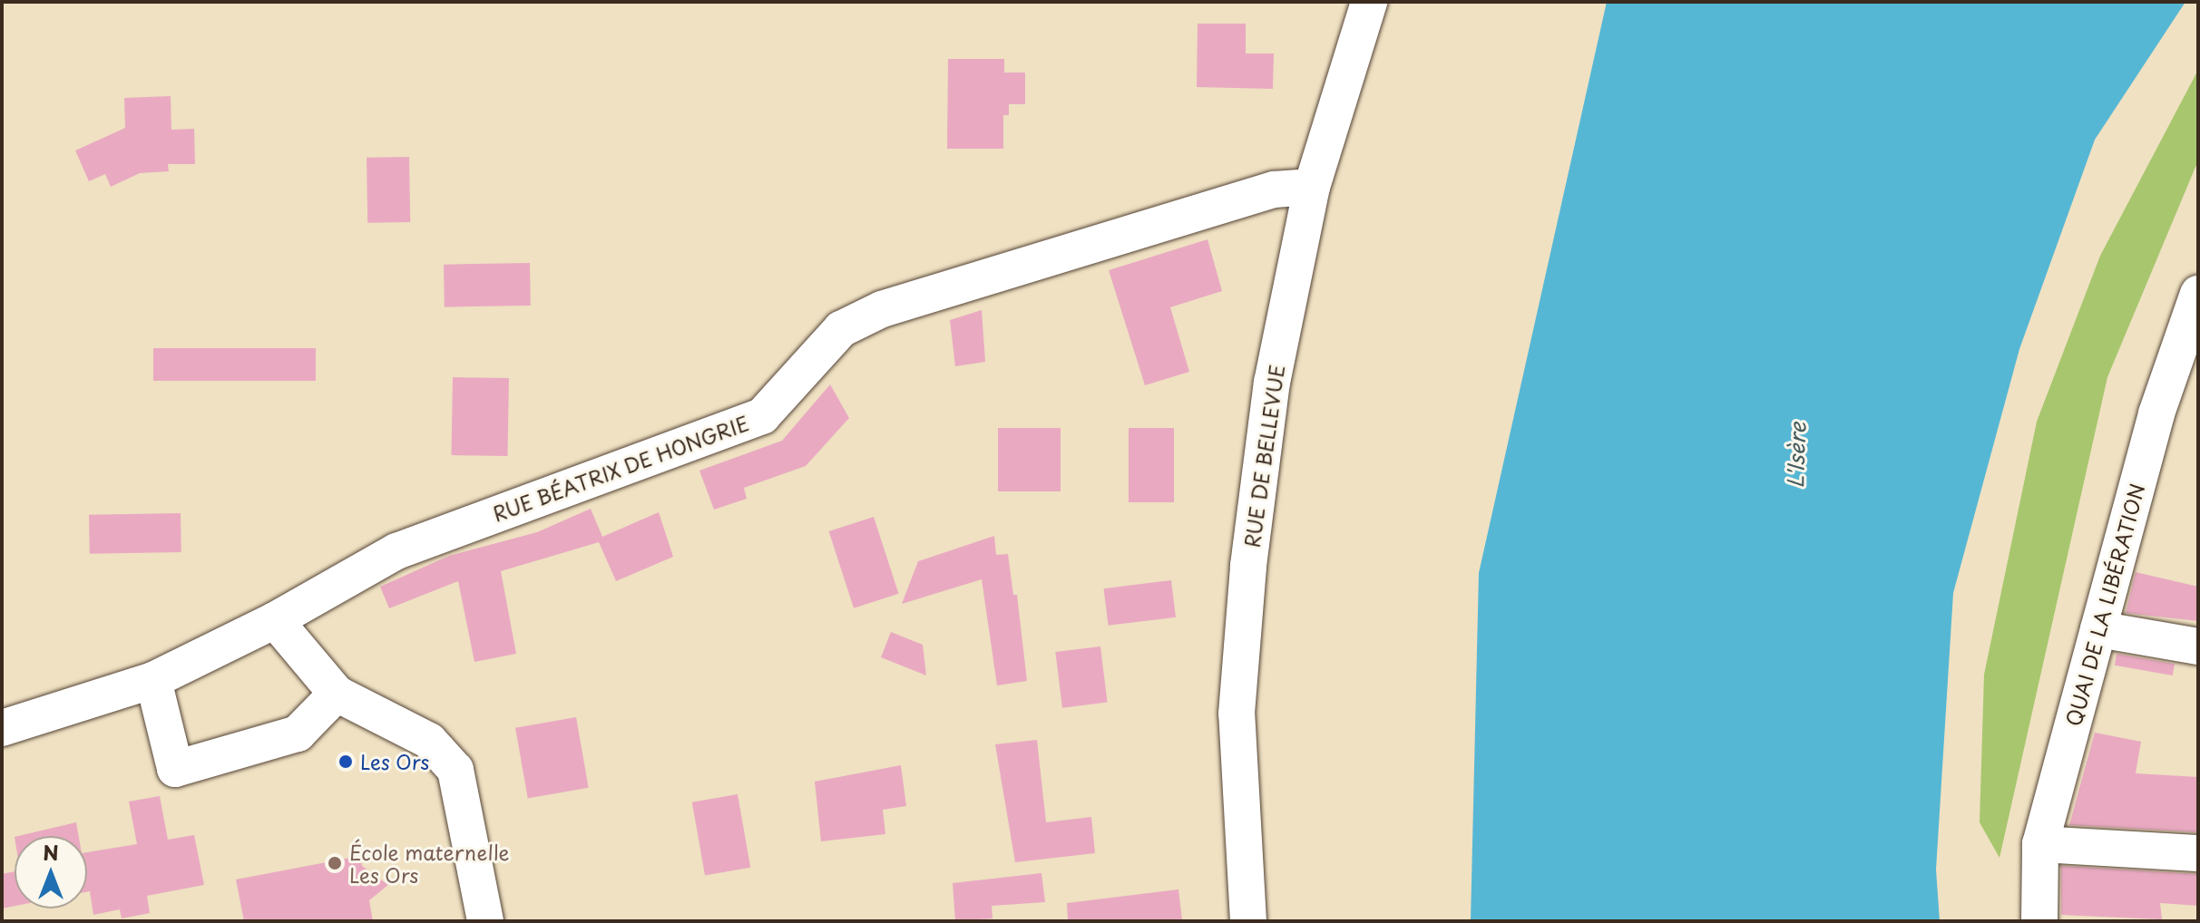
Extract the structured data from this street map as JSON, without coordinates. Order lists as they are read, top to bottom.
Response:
{
  "streets": {
    "street": ["RUE DE BELLEVUE", "RUE BÉATRIX DE HONGRIE", "QUAI DE LA LIBÉRATION"]
  },
  "crossings": [
    ["RUE DE BELLEVUE", "RUE BÉATRIX DE HONGRIE"]
  ],
  "water": ["L'Isère"],
  "places": ["Les Ors", "École maternelle Les Ors"],
  "north": "top"
}
